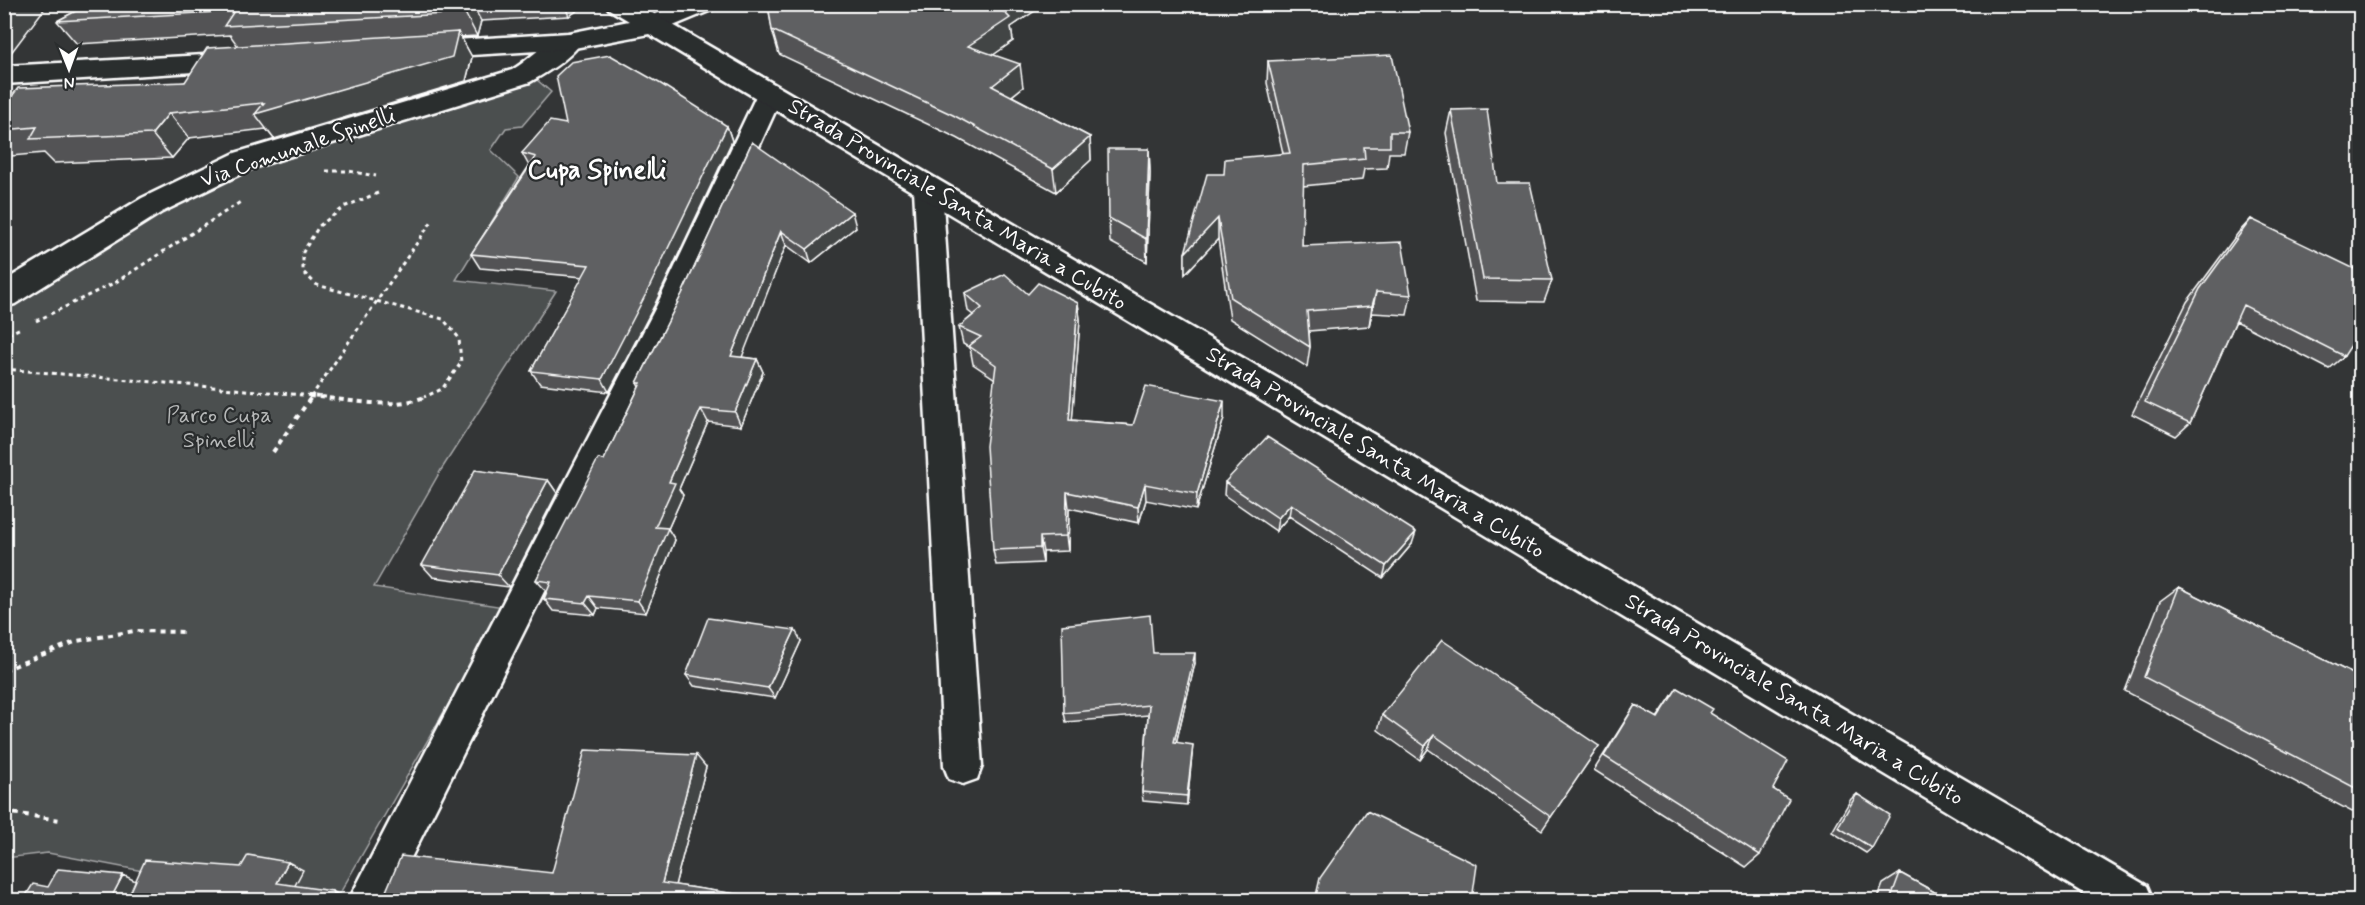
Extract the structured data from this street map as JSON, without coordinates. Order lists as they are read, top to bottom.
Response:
{
  "streets": {
    "main road": ["Via Comunale Spinelli", "Strada Provinciale Santa Maria a Cubito"]
  },
  "districts": ["Cupa Spinelli"],
  "parks": ["Parco Cupa Spinelli"],
  "north": "bottom"
}
